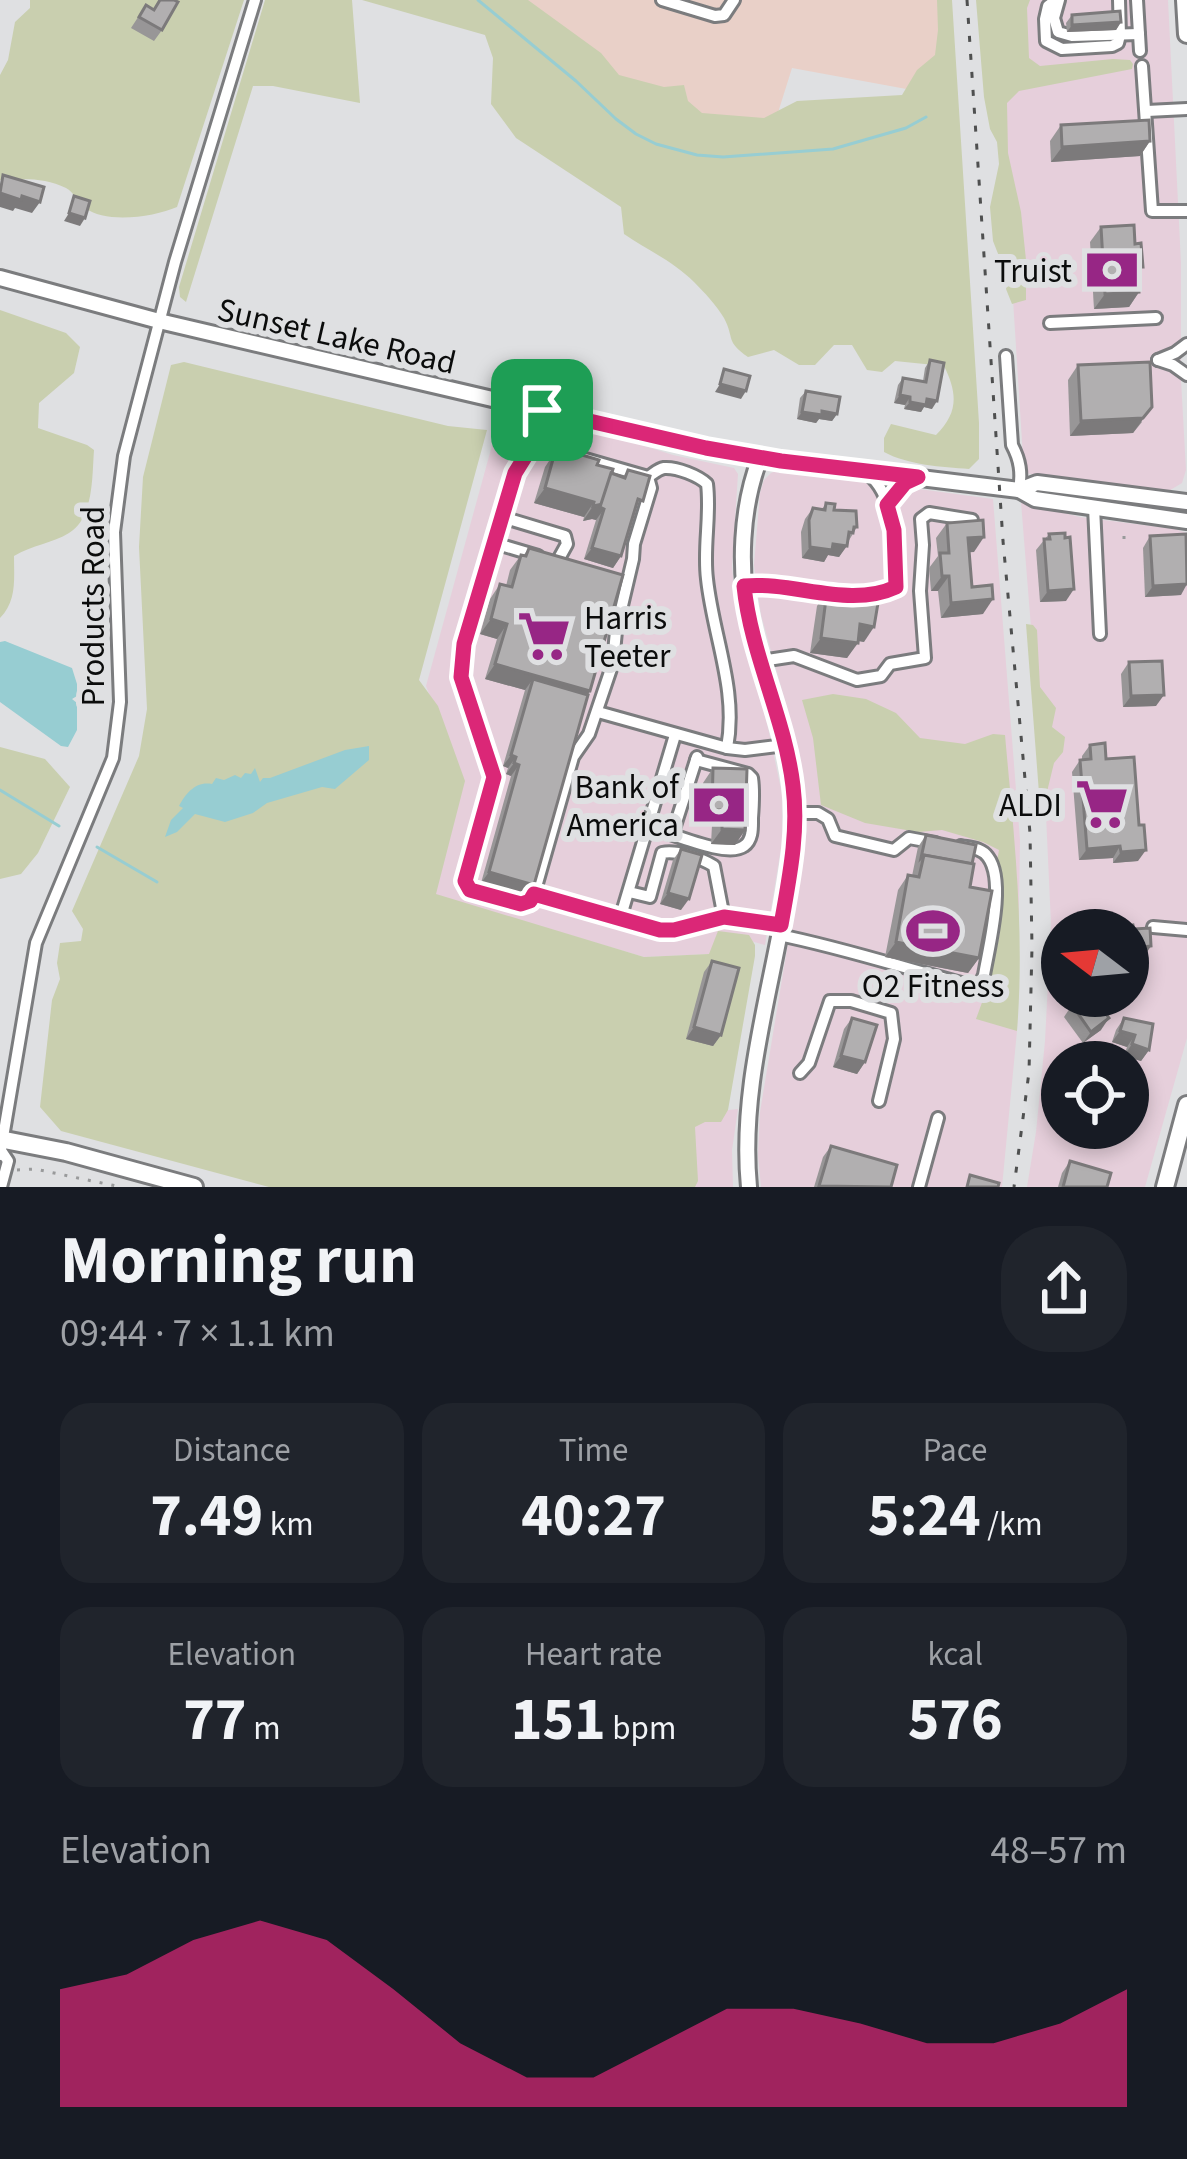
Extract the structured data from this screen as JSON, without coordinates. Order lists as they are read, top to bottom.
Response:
{
  "streets": {
    "main road": ["Sunset Lake Road"],
    "street": ["Products Road"]
  },
  "crossings": [
    ["Sunset Lake Road", "Products Road"]
  ],
  "places": {
    "bank": ["Truist", "Bank of America"],
    "supermarket": ["Harris Teeter", "ALDI"],
    "sports": ["O2 Fitness"]
  },
  "north": "left",
  "page": {
    "heading": ["Morning run", "09:44 · 7 × 1.1 km"],
    "stats": [
      ["Distance", "7.49 km"],
      ["Time", "40:27"],
      ["Pace", "5:24 /km"],
      ["Elevation", "77 m"],
      ["Heart rate", "151 bpm"],
      ["kcal", "576"]
    ],
    "chart": ["Elevation", "48–57 m"]
  }
}
